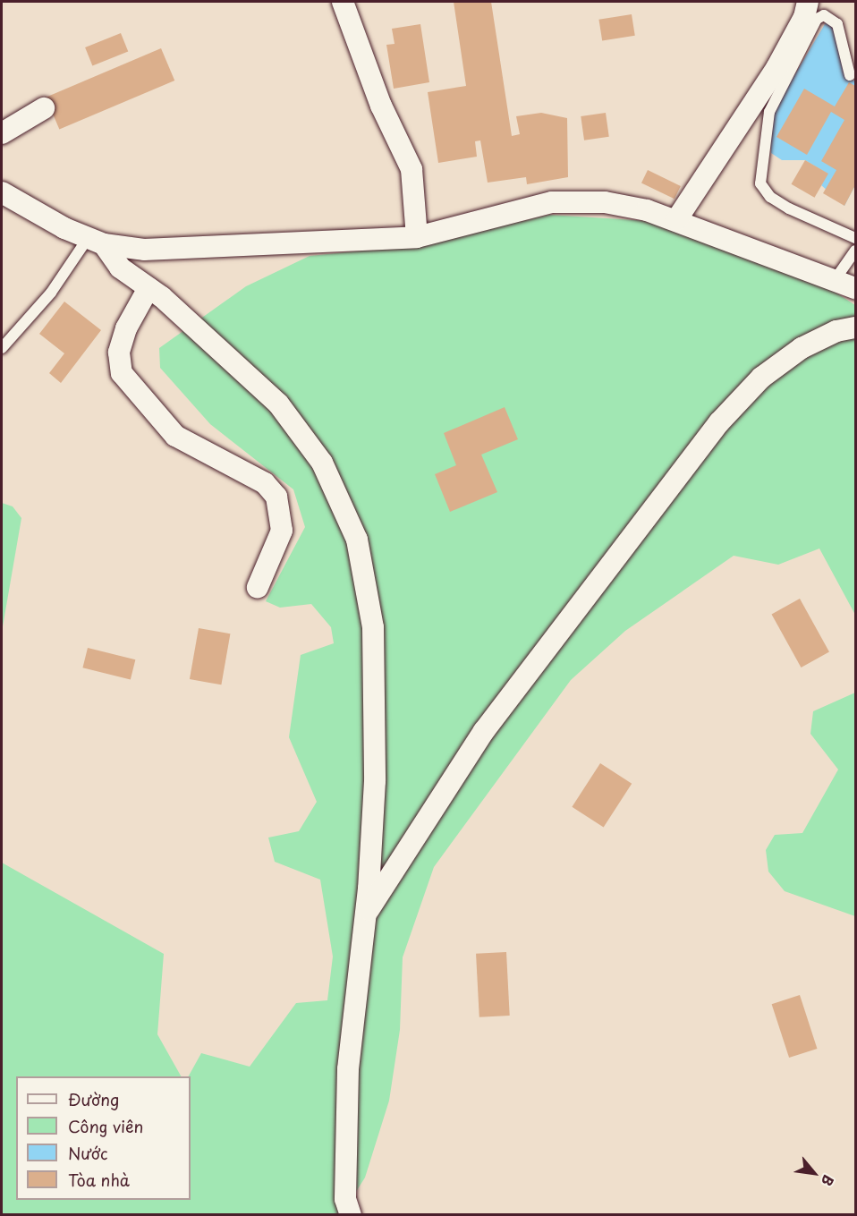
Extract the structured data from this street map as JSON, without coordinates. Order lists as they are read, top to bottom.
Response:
{
  "legend": [
    "Đường",
    "Công viên",
    "Nước",
    "Tòa nhà"
  ],
  "north": "bottom right"
}
